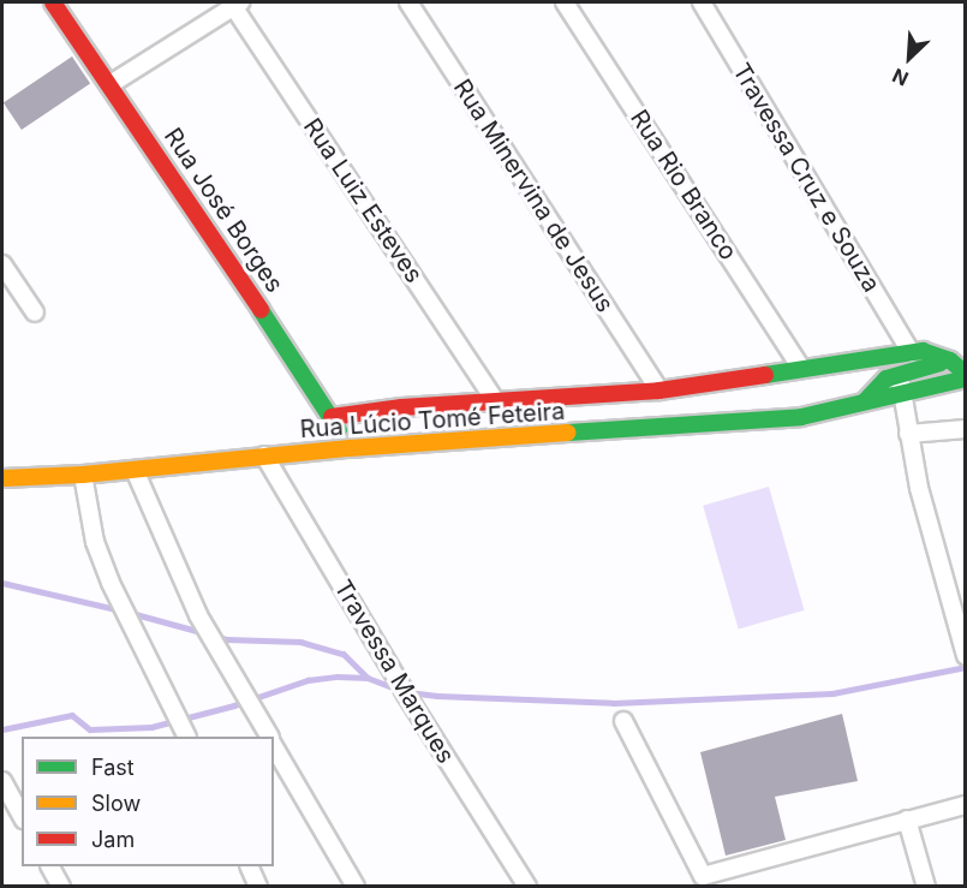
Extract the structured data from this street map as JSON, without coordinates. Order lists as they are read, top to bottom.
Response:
{
  "streets": {
    "street": [
      "Travessa Cruz e Souza",
      "Rua Rio Branco",
      "Rua Minervina de Jesus",
      "Rua Luiz Esteves",
      "Rua José Borges",
      "Rua Lúcio Tomé Feteira",
      "Travessa Marques"
    ]
  },
  "crossings": [
    ["Travessa Cruz e Souza", "Rua Lúcio Tomé Feteira"],
    ["Rua Rio Branco", "Rua Lúcio Tomé Feteira"],
    ["Rua Minervina de Jesus", "Rua Lúcio Tomé Feteira"],
    ["Rua Luiz Esteves", "Rua Lúcio Tomé Feteira"],
    ["Rua José Borges", "Rua Lúcio Tomé Feteira"],
    ["Rua Lúcio Tomé Feteira", "Travessa Marques"]
  ],
  "legend": ["Fast", "Slow", "Jam"],
  "north": "bottom left"
}
